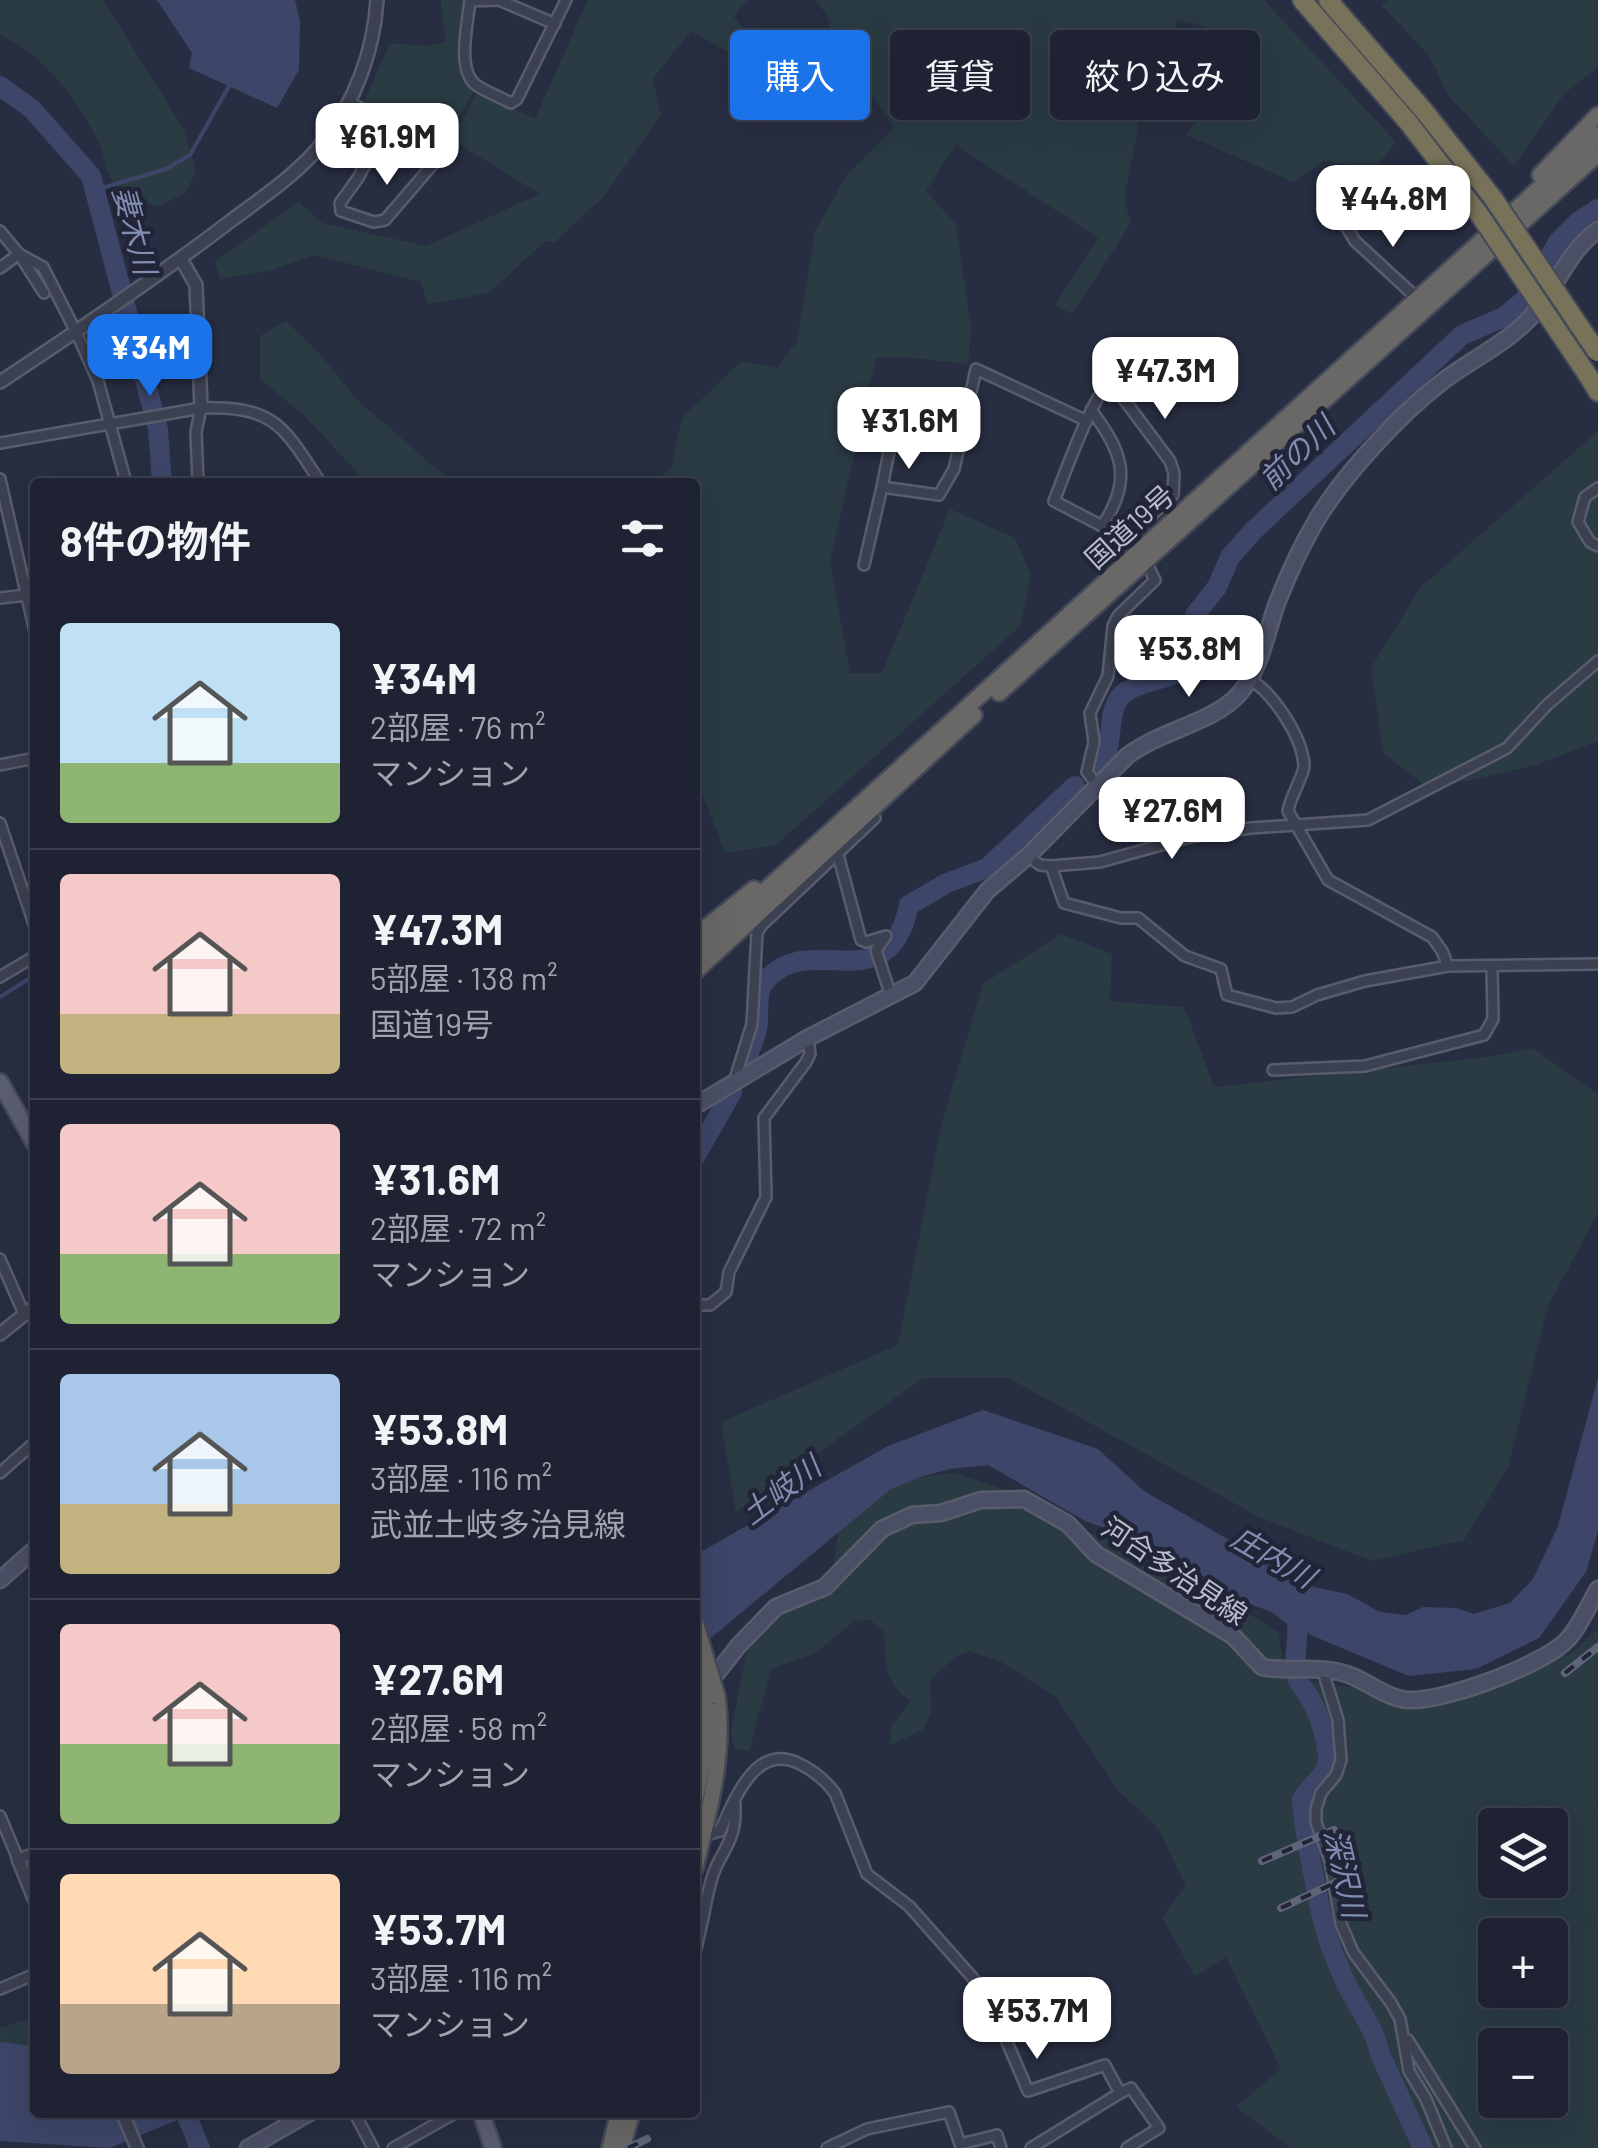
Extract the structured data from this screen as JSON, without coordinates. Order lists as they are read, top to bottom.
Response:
{
  "streets": {
    "highway": ["国道19号"],
    "main road": ["河合多治見線"]
  },
  "water": [
    "妻木川",
    "前の川",
    "土岐川",
    "庄内川",
    "深沢川"
  ],
  "page": {
    "chip": ["購入", "賃貸", "絞り込み"],
    "price": [
      "¥61.9M",
      "¥44.8M",
      "¥34M",
      "¥47.3M",
      "¥31.6M",
      "¥53.8M",
      "¥27.6M",
      "¥53.7M"
    ],
    "heading": "8件の物件",
    "list": [
      {
        "name": "¥34M",
        "note": "2部屋 · 76 m² · マンション"
      },
      {
        "name": "¥47.3M",
        "note": "5部屋 · 138 m² · 国道19号"
      },
      {
        "name": "¥31.6M",
        "note": "2部屋 · 72 m² · マンション"
      },
      {
        "name": "¥53.8M",
        "note": "3部屋 · 116 m² · 武並土岐多治見線"
      },
      {
        "name": "¥27.6M",
        "note": "2部屋 · 58 m² · マンション"
      },
      {
        "name": "¥53.7M",
        "note": "3部屋 · 116 m² · マンション"
      }
    ],
    "map_buttons": ["+", "−"]
  }
}
